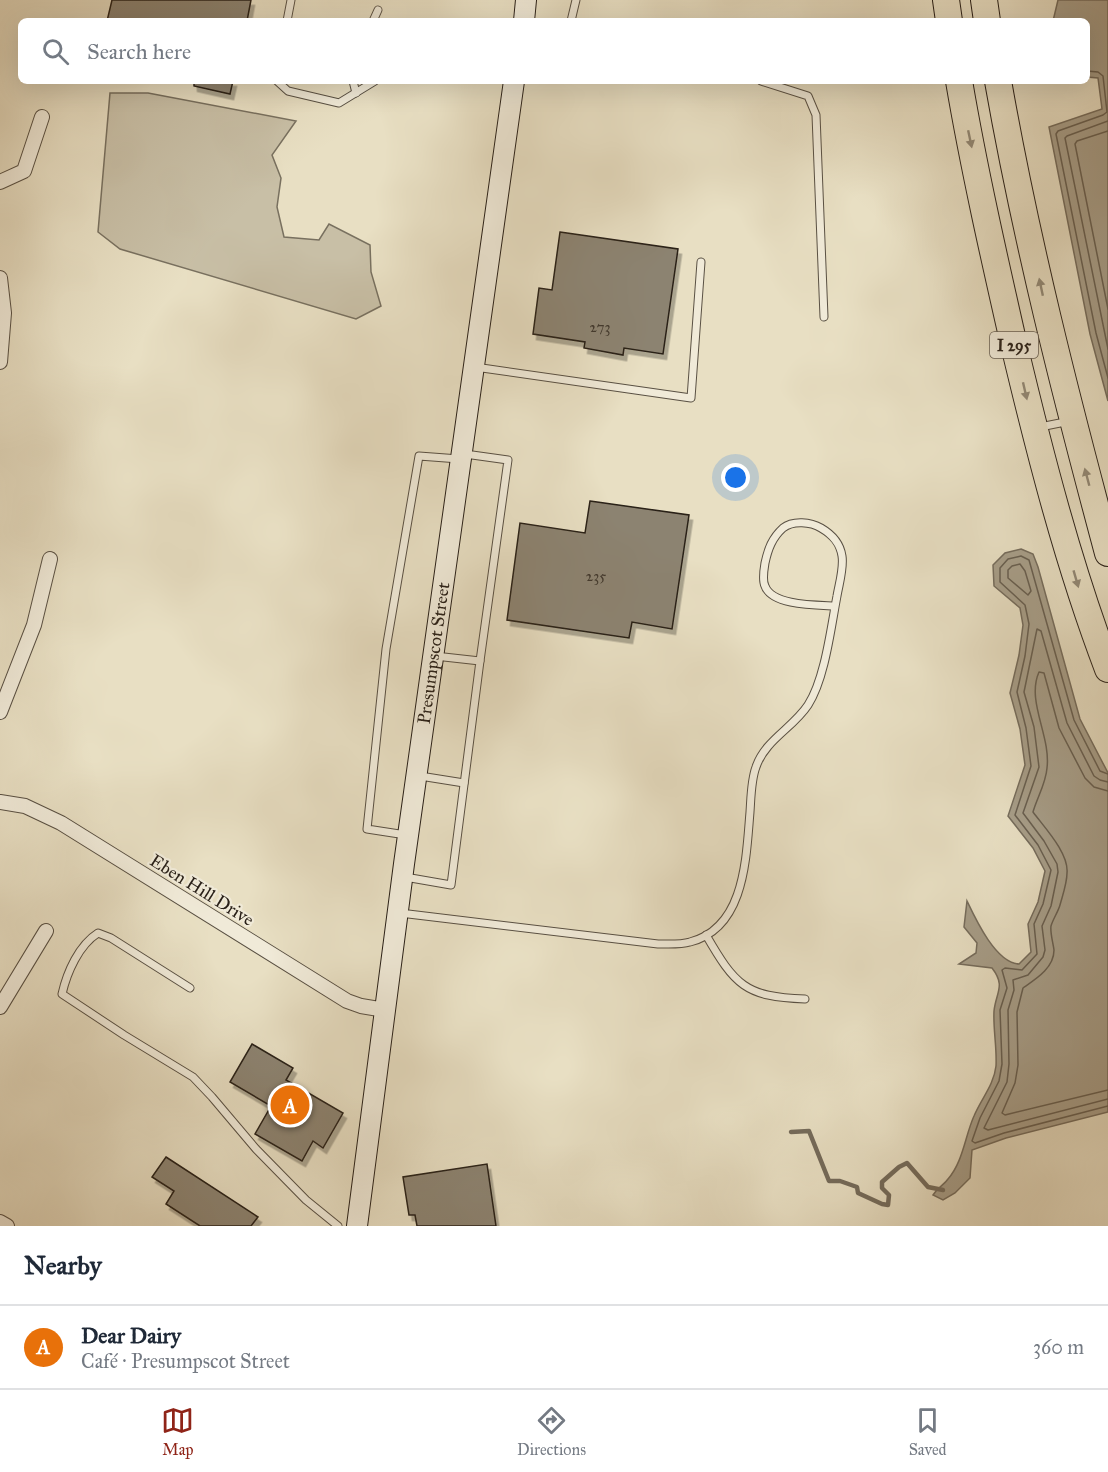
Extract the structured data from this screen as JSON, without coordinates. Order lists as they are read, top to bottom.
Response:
{
  "streets": {
    "highway": ["I 295"],
    "street": ["Presumpscot Street", "Eben Hill Drive"]
  },
  "crossings": [
    ["Presumpscot Street", "Eben Hill Drive"]
  ],
  "house_numbers": ["273", "235"],
  "page": {
    "search": "Search here",
    "pins": "A",
    "heading": "Nearby",
    "list": [
      {
        "mark": "A",
        "name": "Dear Dairy",
        "note": "Café · Presumpscot Street",
        "value": "360 m"
      }
    ],
    "nav": ["Map", "Directions", "Saved"]
  }
}
